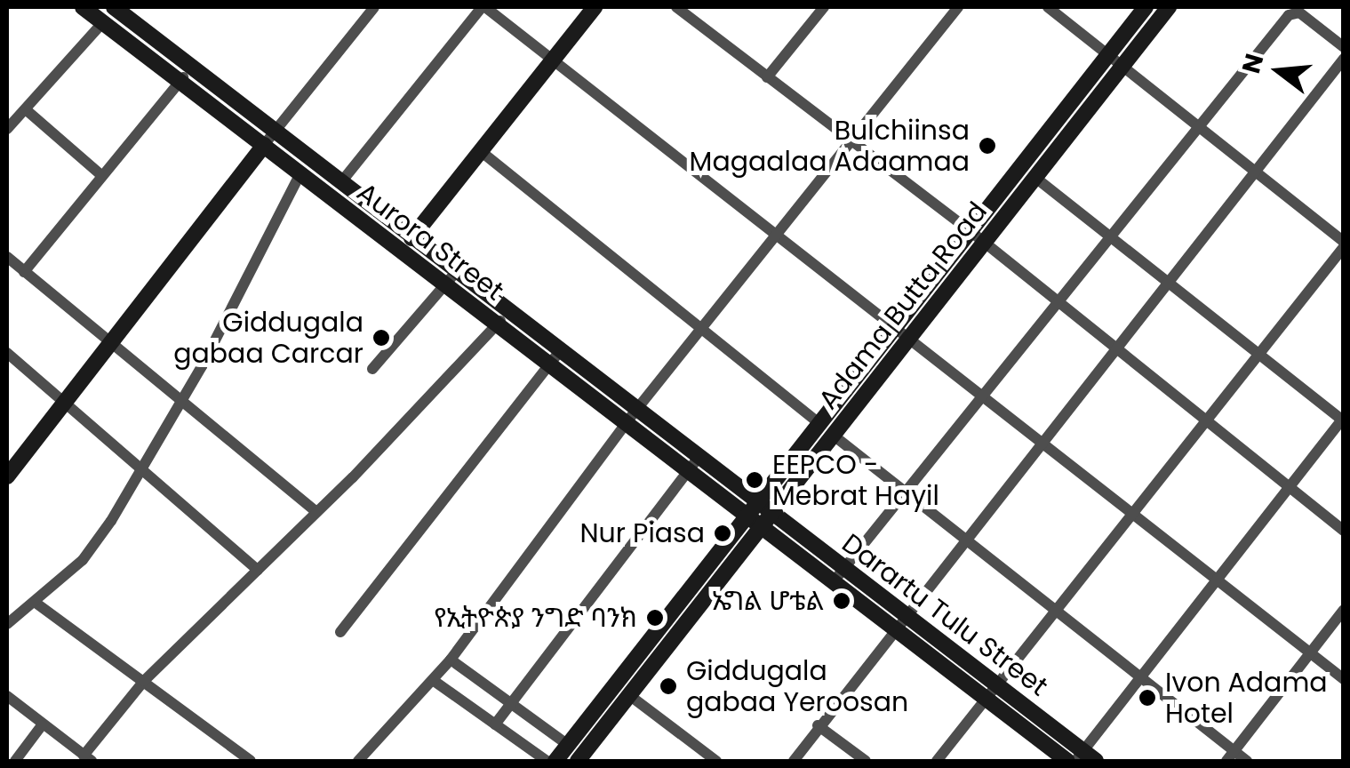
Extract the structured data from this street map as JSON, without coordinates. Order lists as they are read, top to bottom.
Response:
{
  "streets": {
    "street": ["Aurora Street", "Adama Butta Road", "Darartu Tulu Street"]
  },
  "crossings": [
    ["Aurora Street", "Adama Butta Road"],
    ["Aurora Street", "Darartu Tulu Street"],
    ["Adama Butta Road", "Darartu Tulu Street"]
  ],
  "places": [
    "Bulchiinsa Magaalaa Adaamaa",
    "Giddugala gabaa Carcar",
    "EEPCO - Mebrat Hayil",
    "Nur Piasa",
    "ኤግል ሆቴል",
    "የኢትዮጵያ ንግድ ባንክ",
    "Giddugala gabaa Yeroosan",
    "Ivon Adama Hotel"
  ],
  "north": "left"
}
